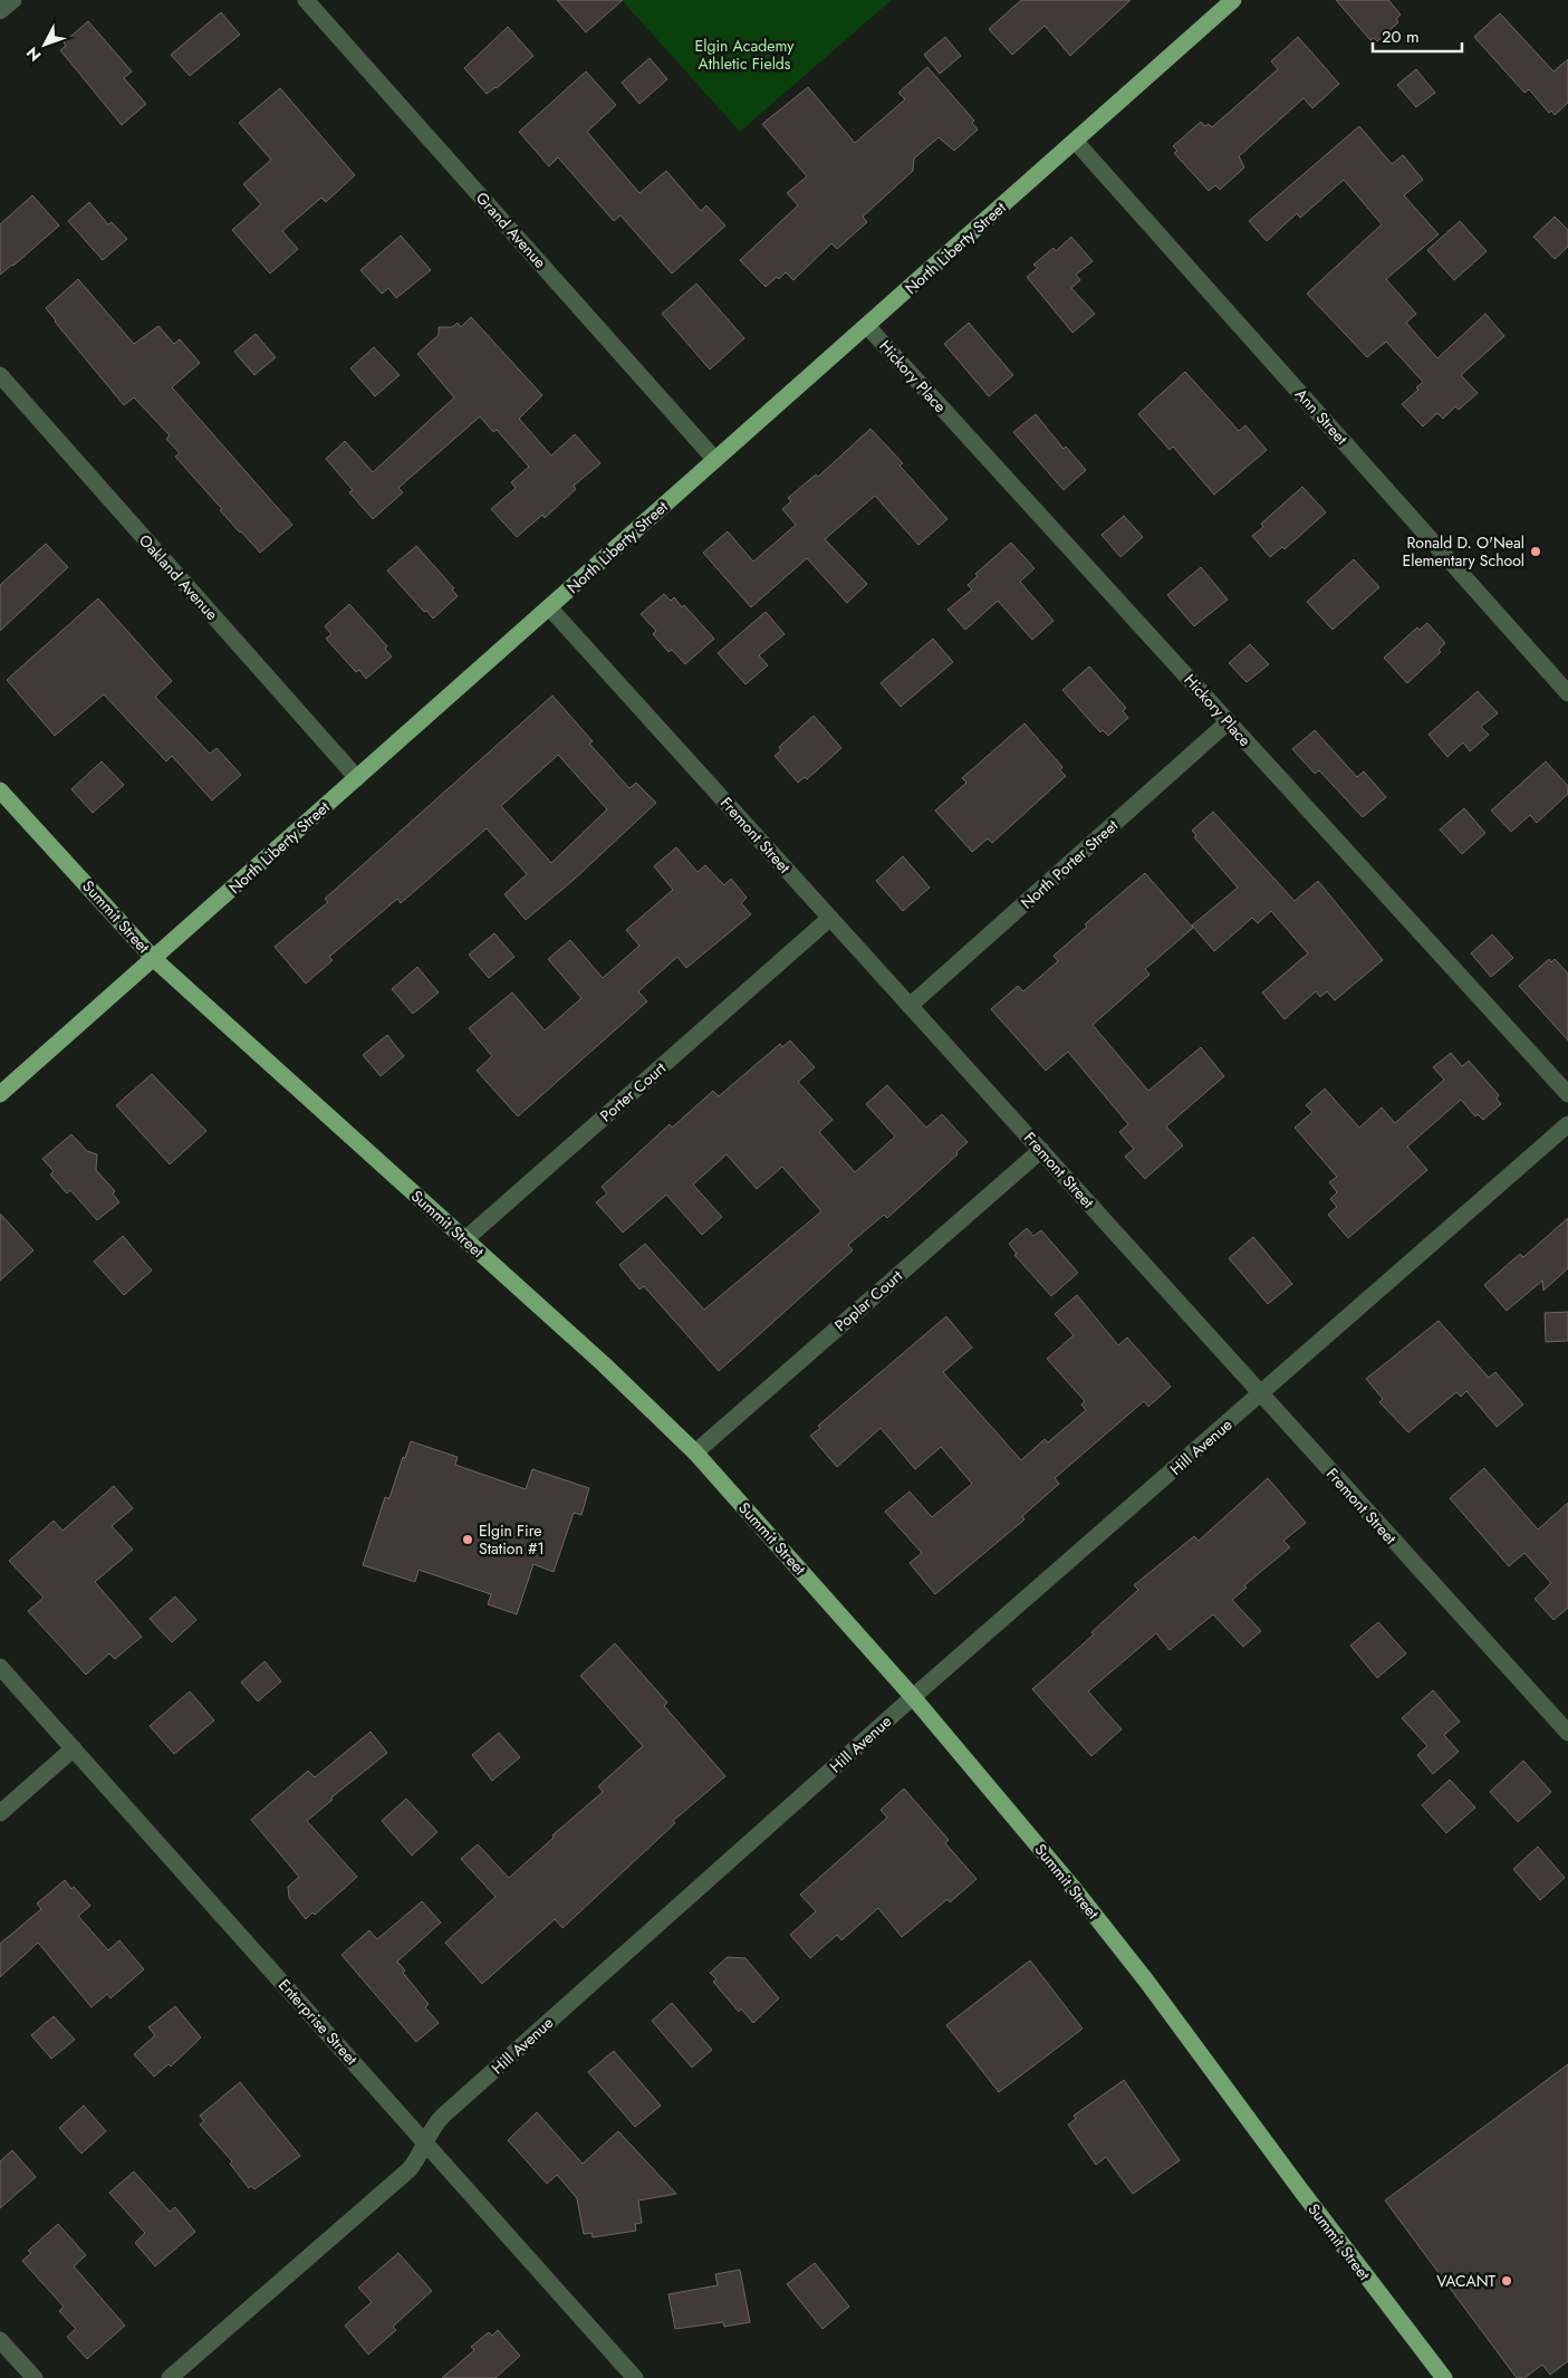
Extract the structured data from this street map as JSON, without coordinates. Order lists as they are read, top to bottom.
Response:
{
  "streets": {
    "main road": ["North Liberty Street", "Summit Street"],
    "street": [
      "Grand Avenue",
      "Hickory Place",
      "Ann Street",
      "Oakland Avenue",
      "Fremont Street",
      "North Porter Street",
      "Porter Court",
      "Poplar Court",
      "Hill Avenue",
      "Enterprise Street"
    ]
  },
  "crossings": [
    ["Grand Avenue", "North Liberty Street"],
    ["North Liberty Street", "Hickory Place"],
    ["North Liberty Street", "Ann Street"],
    ["North Liberty Street", "Oakland Avenue"],
    ["North Liberty Street", "Fremont Street"],
    ["North Liberty Street", "Summit Street"],
    ["Hickory Place", "North Porter Street"],
    ["Fremont Street", "North Porter Street"],
    ["Fremont Street", "Porter Court"],
    ["Fremont Street", "Poplar Court"],
    ["Fremont Street", "Hill Avenue"],
    ["Summit Street", "Porter Court"],
    ["Summit Street", "Poplar Court"],
    ["Summit Street", "Hill Avenue"],
    ["Hill Avenue", "Enterprise Street"]
  ],
  "parks": ["Elgin Academy Athletic Fields"],
  "places": ["Ronald D. O'Neal Elementary School", "Elgin Fire Station #1", "VACANT"],
  "scale_bar": "20 m",
  "north": "bottom left"
}
